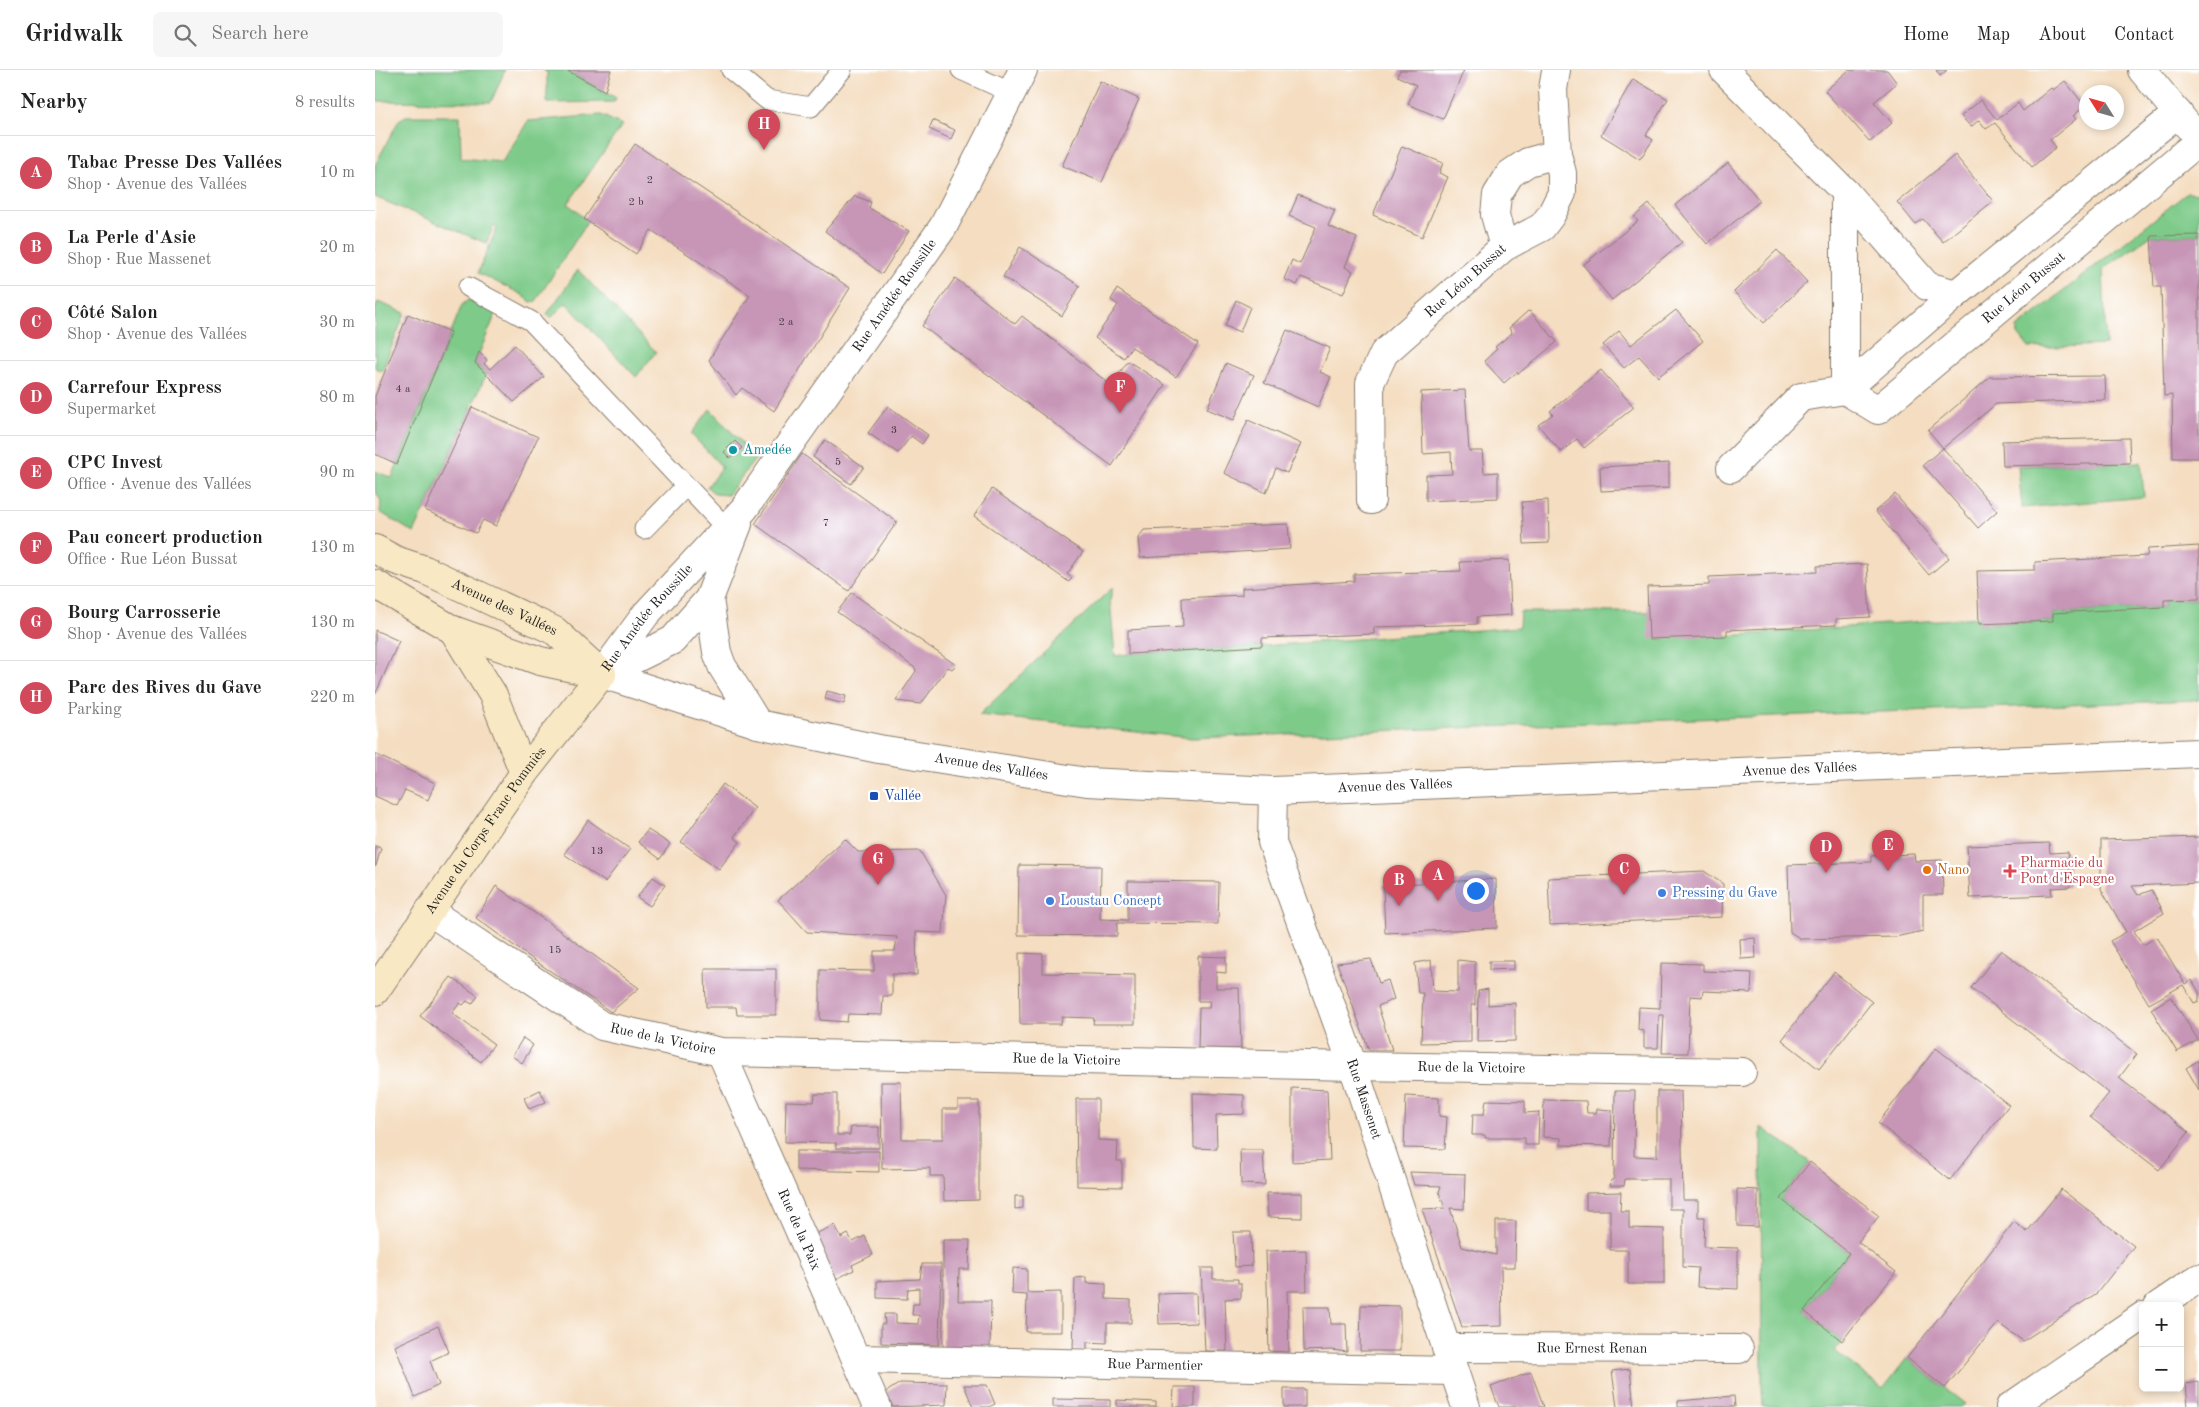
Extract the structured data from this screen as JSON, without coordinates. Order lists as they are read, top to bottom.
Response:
{
  "streets": {
    "main road": ["Avenue des Vallées", "Avenue du Corps Franc Pommiès"],
    "street": [
      "Rue Léon Bussat",
      "Rue Amédée Roussille",
      "Rue de la Victoire",
      "Rue Massenet",
      "Rue de la Paix",
      "Rue Ernest Renan",
      "Rue Parmentier"
    ]
  },
  "crossings": [
    ["Rue Amédée Roussille", "Avenue des Vallées"],
    ["Rue Amédée Roussille", "Avenue du Corps Franc Pommiès"],
    ["Avenue des Vallées", "Avenue du Corps Franc Pommiès"],
    ["Avenue des Vallées", "Rue Massenet"],
    ["Avenue du Corps Franc Pommiès", "Rue de la Victoire"],
    ["Rue de la Victoire", "Rue Massenet"],
    ["Rue de la Victoire", "Rue de la Paix"],
    ["Rue Massenet", "Rue Ernest Renan"],
    ["Rue Massenet", "Rue Parmentier"],
    ["Rue de la Paix", "Rue Parmentier"],
    ["Rue Ernest Renan", "Rue Parmentier"]
  ],
  "places": {
    "other": [
      "Amedée",
      "Nano",
      "Pressing du Gave",
      "Loustau Concept"
    ],
    "transit": ["Vallée"],
    "health": ["Pharmacie du Pont d'Espagne"]
  },
  "house_numbers": [
    "2",
    "2 b",
    "2 a",
    "4 a",
    "3",
    "5",
    "7",
    "13",
    "15"
  ],
  "north": "top left",
  "page": {
    "header": "Gridwalk",
    "search": "Search here",
    "nav": [
      "Home",
      "Map",
      "About",
      "Contact"
    ],
    "heading": ["Nearby", "8 results"],
    "pins": [
      "H",
      "F",
      "E",
      "D",
      "G",
      "C",
      "A",
      "B"
    ],
    "list": [
      {
        "mark": "A",
        "name": "Tabac Presse Des Vallées",
        "note": "Shop · Avenue des Vallées",
        "value": "10 m"
      },
      {
        "mark": "B",
        "name": "La Perle d'Asie",
        "note": "Shop · Rue Massenet",
        "value": "20 m"
      },
      {
        "mark": "C",
        "name": "Côté Salon",
        "note": "Shop · Avenue des Vallées",
        "value": "30 m"
      },
      {
        "mark": "D",
        "name": "Carrefour Express",
        "note": "Supermarket",
        "value": "80 m"
      },
      {
        "mark": "E",
        "name": "CPC Invest",
        "note": "Office · Avenue des Vallées",
        "value": "90 m"
      },
      {
        "mark": "F",
        "name": "Pau concert production",
        "note": "Office · Rue Léon Bussat",
        "value": "130 m"
      },
      {
        "mark": "G",
        "name": "Bourg Carrosserie",
        "note": "Shop · Avenue des Vallées",
        "value": "130 m"
      },
      {
        "mark": "H",
        "name": "Parc des Rives du Gave",
        "note": "Parking",
        "value": "220 m"
      }
    ],
    "map_buttons": ["+", "−"]
  }
}
